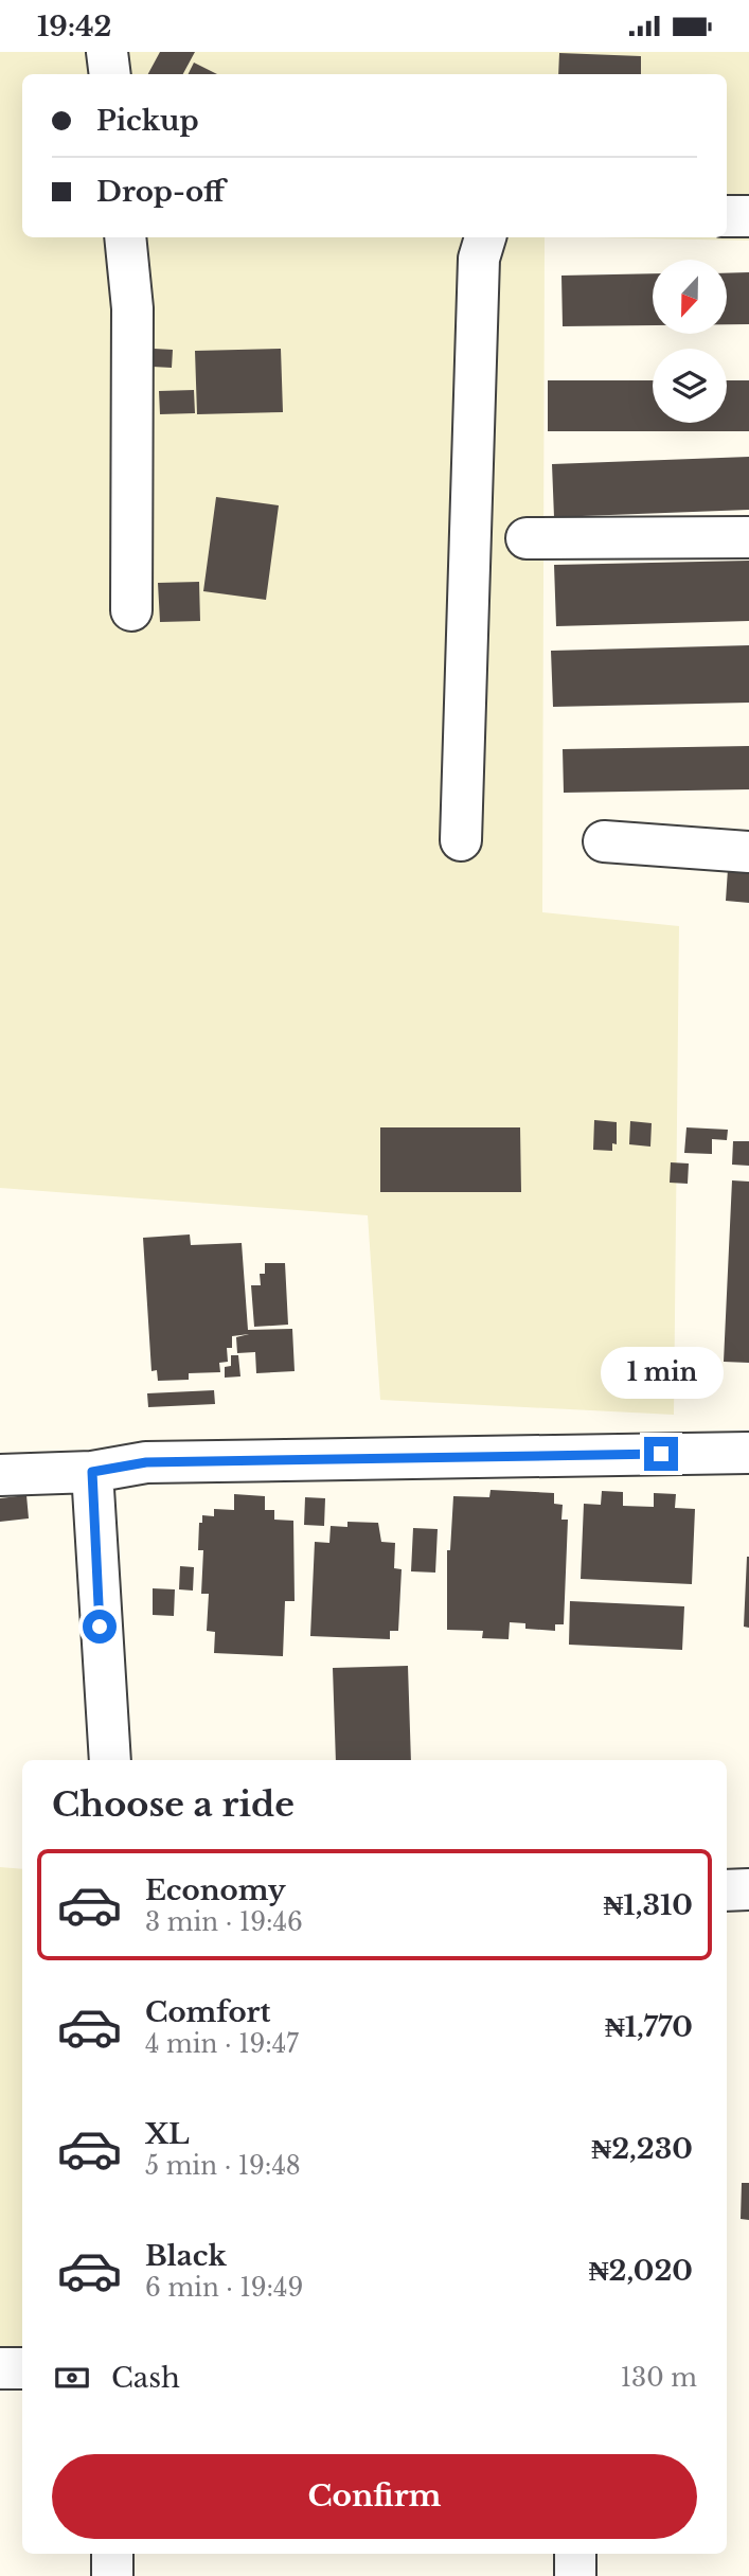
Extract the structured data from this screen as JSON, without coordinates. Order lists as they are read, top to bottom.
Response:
{
  "north": "bottom",
  "page": {
    "status": "19:42",
    "banner": ["Pickup", "Drop-off"],
    "bubble": "1 min",
    "heading": "Choose a ride",
    "list": [
      {
        "name": "Economy",
        "note": "3 min · 19:46",
        "value": "₦1,310"
      },
      {
        "name": "Comfort",
        "note": "4 min · 19:47",
        "value": "₦1,770"
      },
      {
        "name": "XL",
        "note": "5 min · 19:48",
        "value": "₦2,230"
      },
      {
        "name": "Black",
        "note": "6 min · 19:49",
        "value": "₦2,020"
      }
    ],
    "pay": ["Cash", "130 m"],
    "buttons": "Confirm"
  }
}
